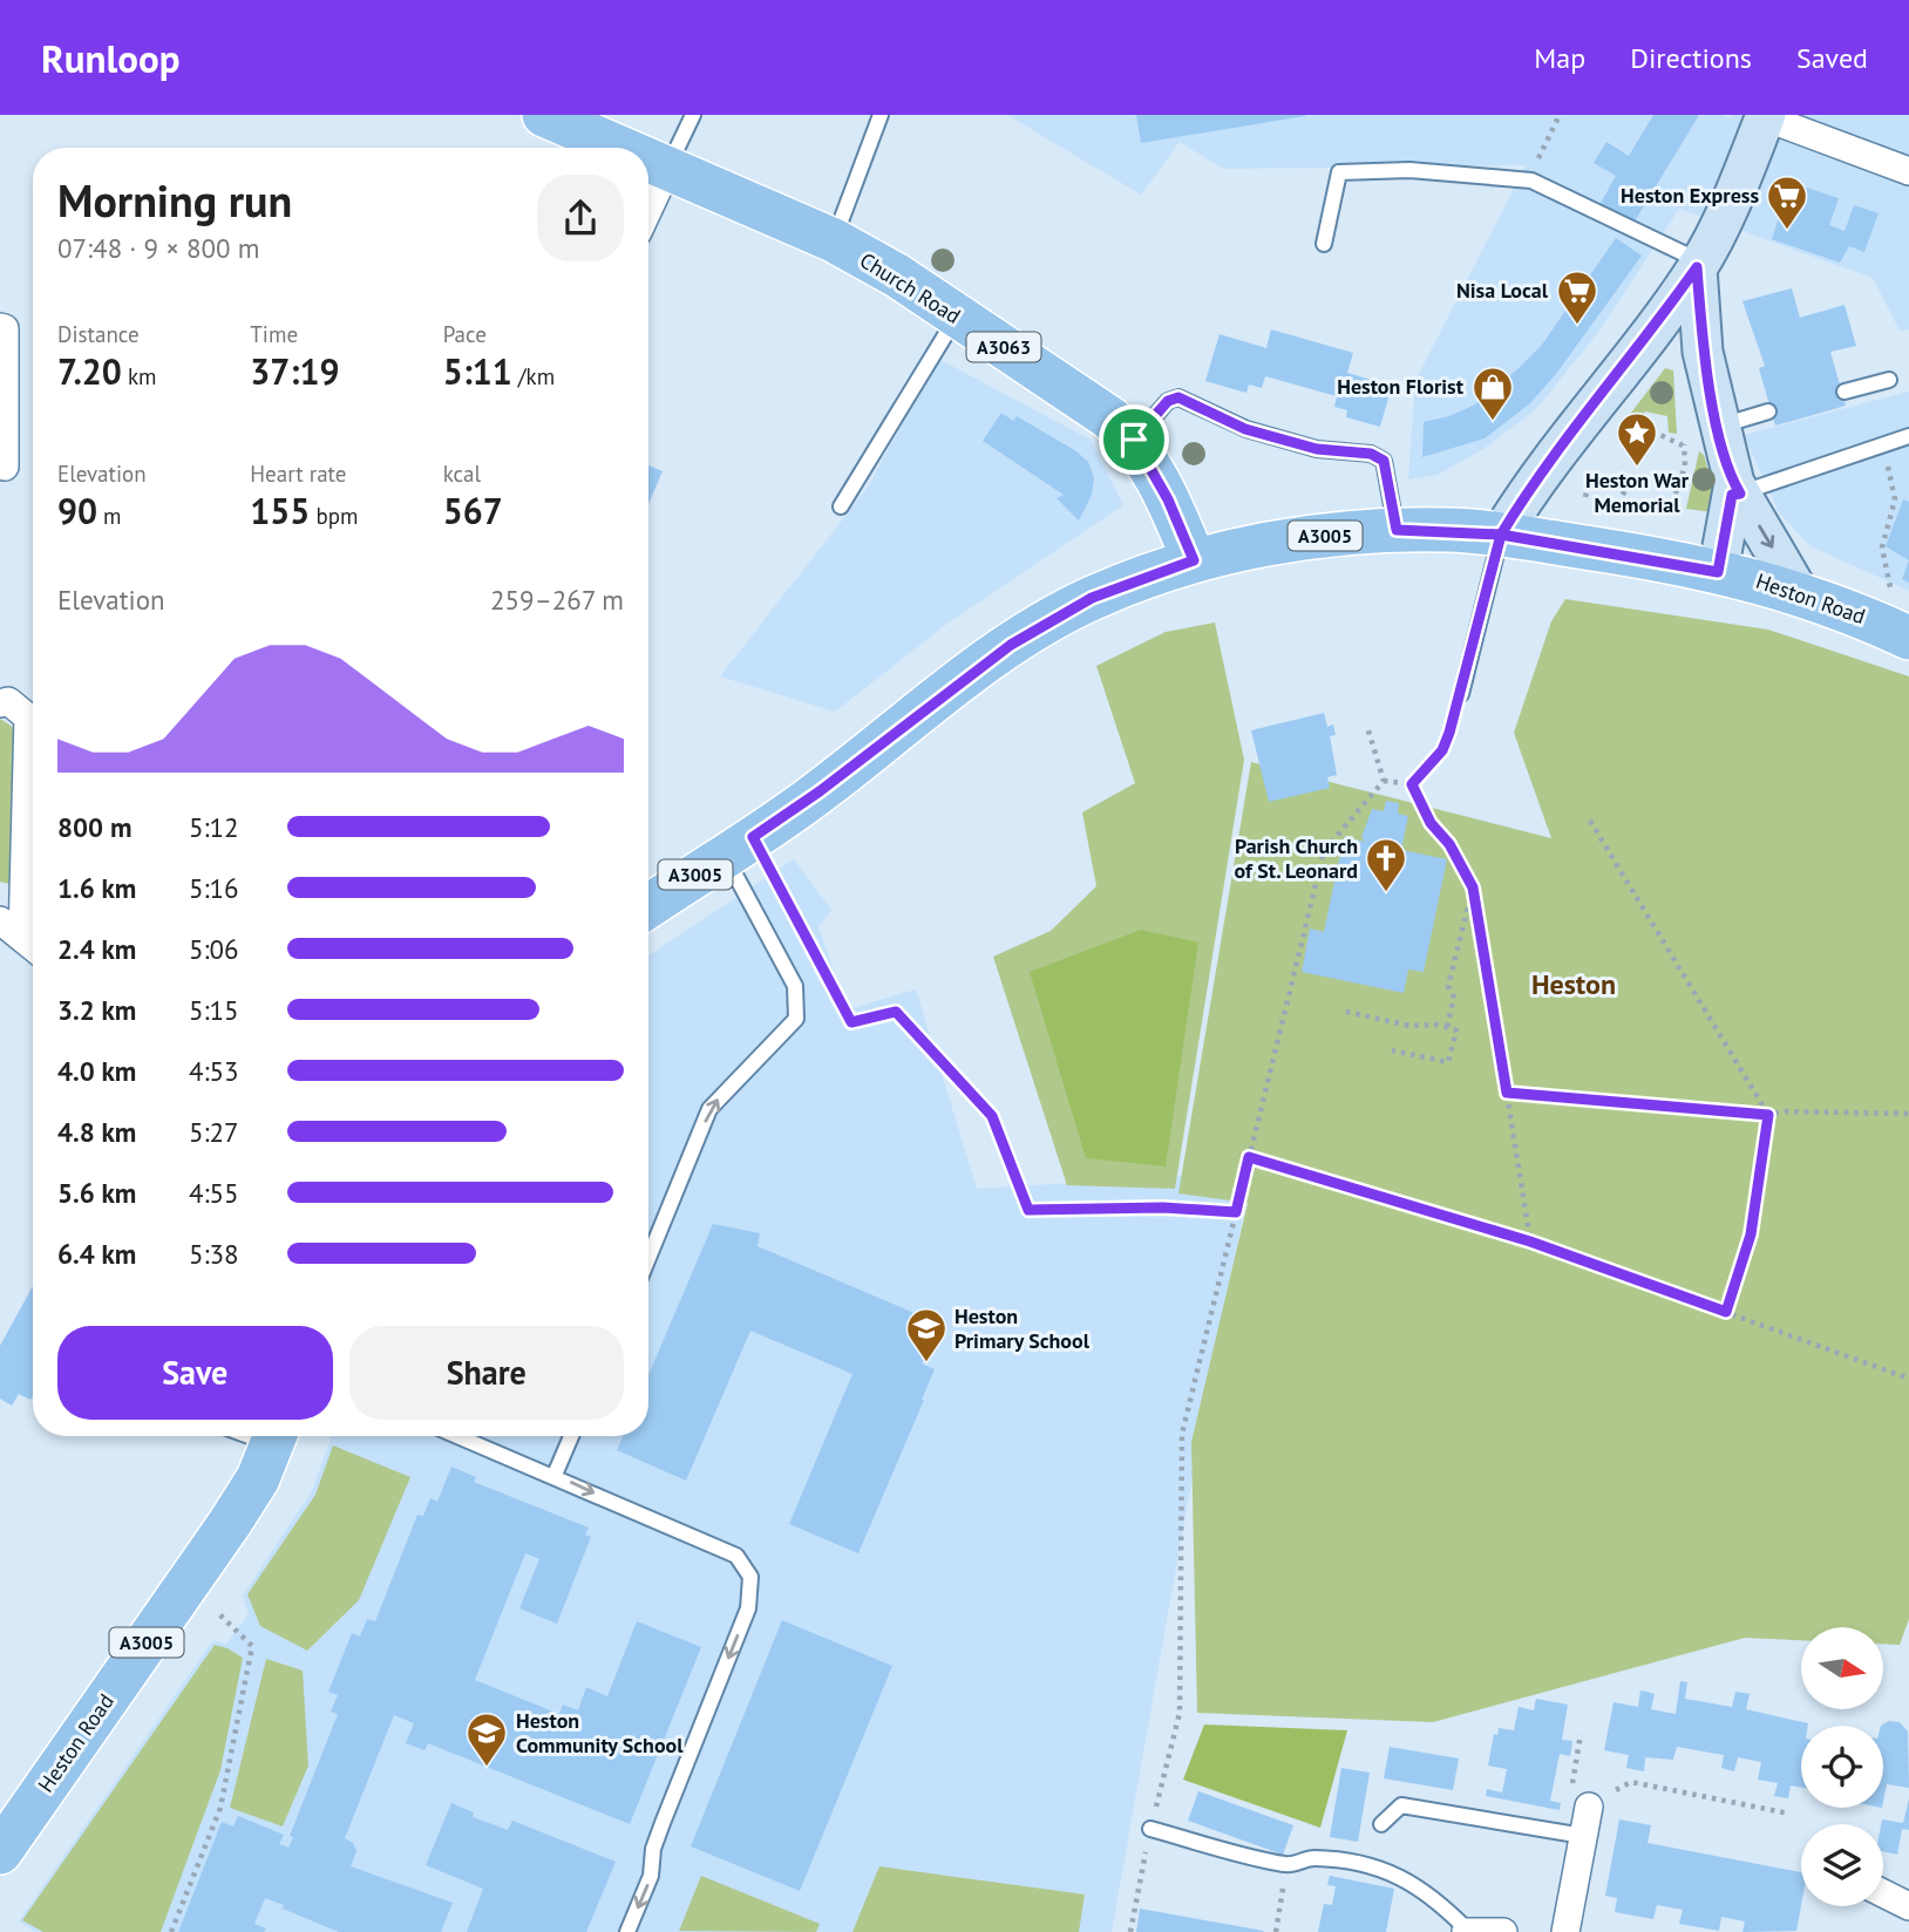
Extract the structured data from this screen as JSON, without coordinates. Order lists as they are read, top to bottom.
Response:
{
  "streets": {
    "main road": [
      "Church Road",
      "A3063",
      "A3005",
      "Heston Road"
    ]
  },
  "crossings": [
    ["Church Road", "Heston Road"]
  ],
  "districts": ["Heston"],
  "places": {
    "supermarket": ["Heston Express", "Nisa Local"],
    "shop": ["Heston Florist"],
    "place": ["Heston War Memorial"],
    "church": ["Parish Church of St. Leonard"],
    "school or university": ["Heston Primary School", "Heston Community School"]
  },
  "north": "right",
  "page": {
    "header": "Runloop",
    "nav": ["Map", "Directions", "Saved"],
    "heading": ["Morning run", "07:48 · 9 × 800 m"],
    "stats": [
      ["Distance", "7.20 km"],
      ["Time", "37:19"],
      ["Pace", "5:11 /km"],
      ["Elevation", "90 m"],
      ["Heart rate", "155 bpm"],
      ["kcal", "567"]
    ],
    "chart": ["Elevation", "259–267 m"],
    "list": [
      {
        "name": "800 m",
        "note": "5:12"
      },
      {
        "name": "1.6 km",
        "note": "5:16"
      },
      {
        "name": "2.4 km",
        "note": "5:06"
      },
      {
        "name": "3.2 km",
        "note": "5:15"
      },
      {
        "name": "4.0 km",
        "note": "4:53"
      },
      {
        "name": "4.8 km",
        "note": "5:27"
      },
      {
        "name": "5.6 km",
        "note": "4:55"
      },
      {
        "name": "6.4 km",
        "note": "5:38"
      }
    ],
    "buttons": ["Save", "Share"]
  }
}
